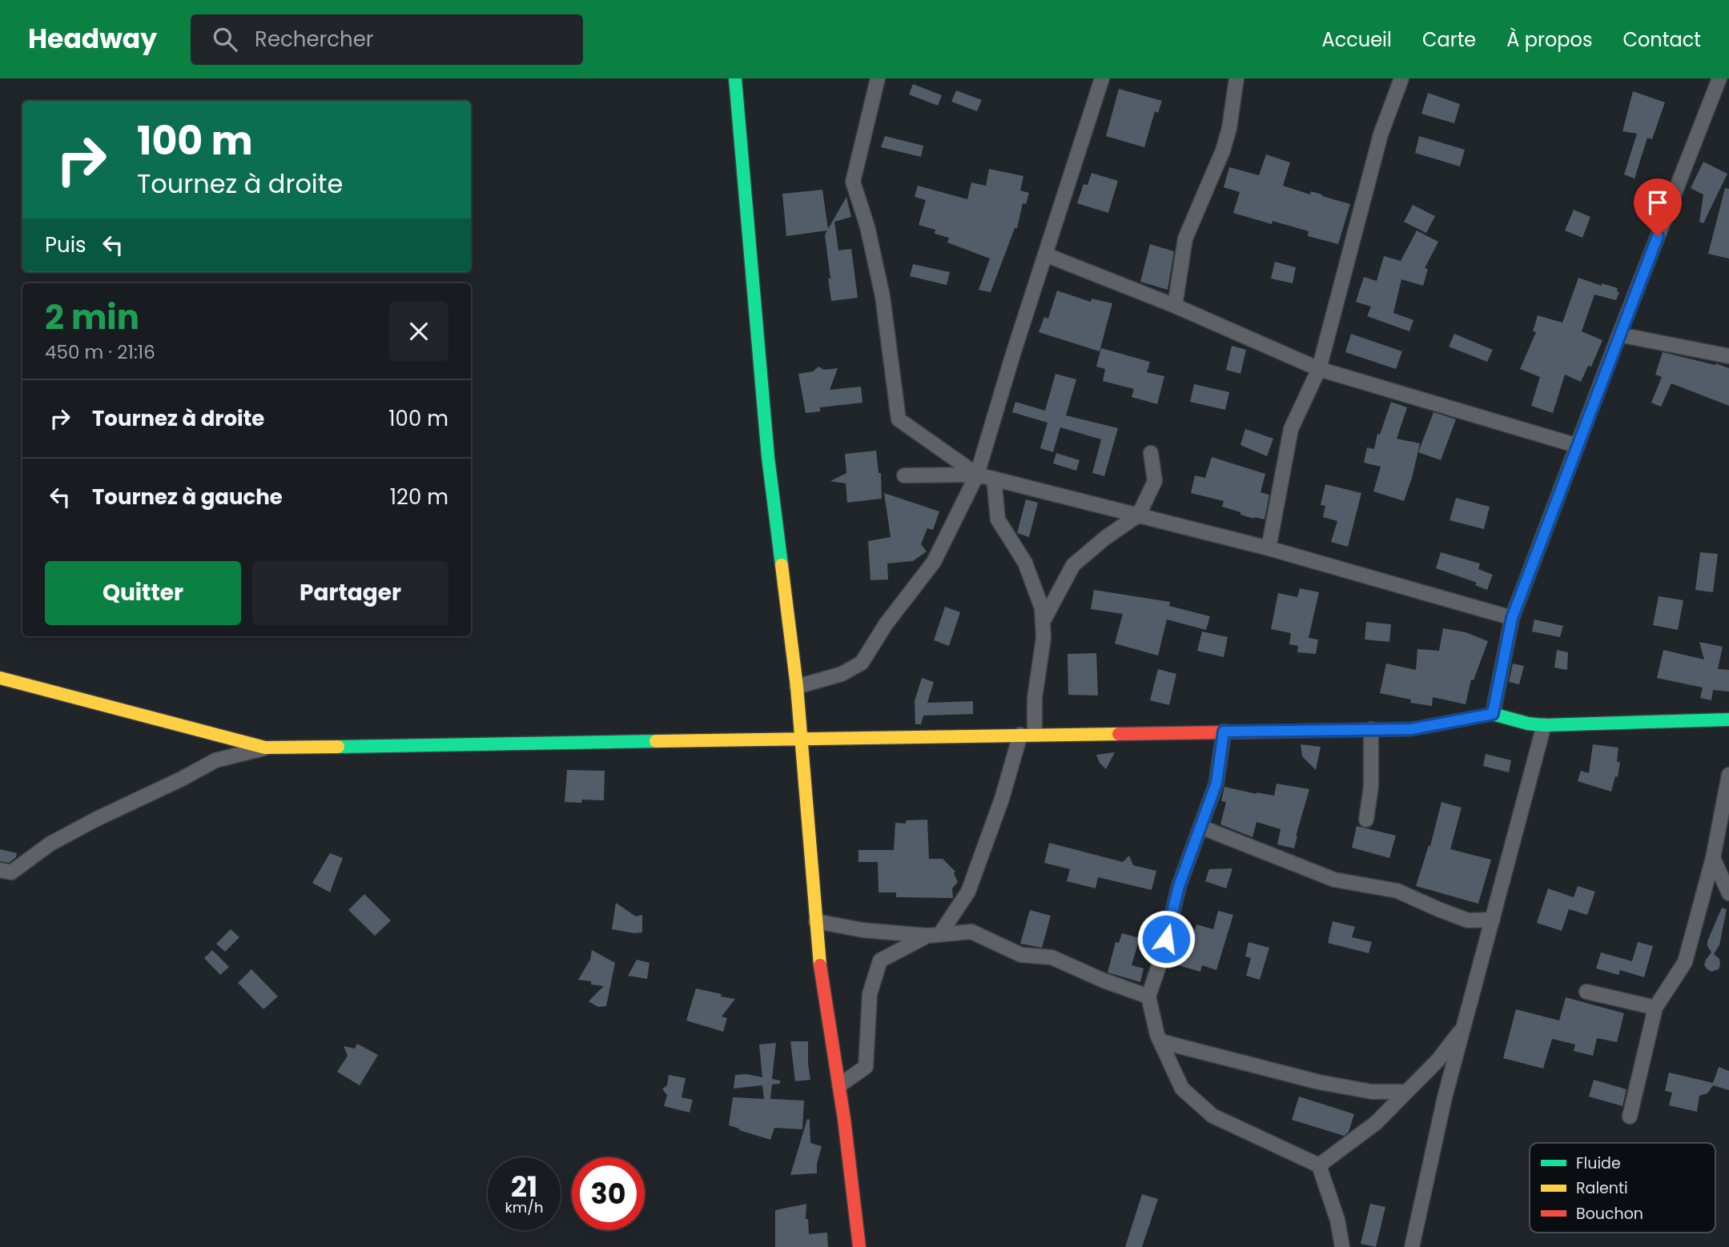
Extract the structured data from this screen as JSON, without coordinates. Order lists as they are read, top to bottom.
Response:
{
  "legend": ["Fluide", "Ralenti", "Bouchon"],
  "page": {
    "header": "Headway",
    "search": "Rechercher",
    "nav": [
      "Accueil",
      "Carte",
      "À propos",
      "Contact"
    ],
    "turn": ["100 m", "Tournez à droite"],
    "then": "Puis",
    "heading": ["2 min", "450 m · 21:16"],
    "list": [
      {
        "name": "Tournez à droite",
        "value": "100 m"
      },
      {
        "name": "Tournez à gauche",
        "value": "120 m"
      }
    ],
    "buttons": ["Quitter", "Partager"],
    "speed": "21 km/h",
    "limit": "30"
  }
}
